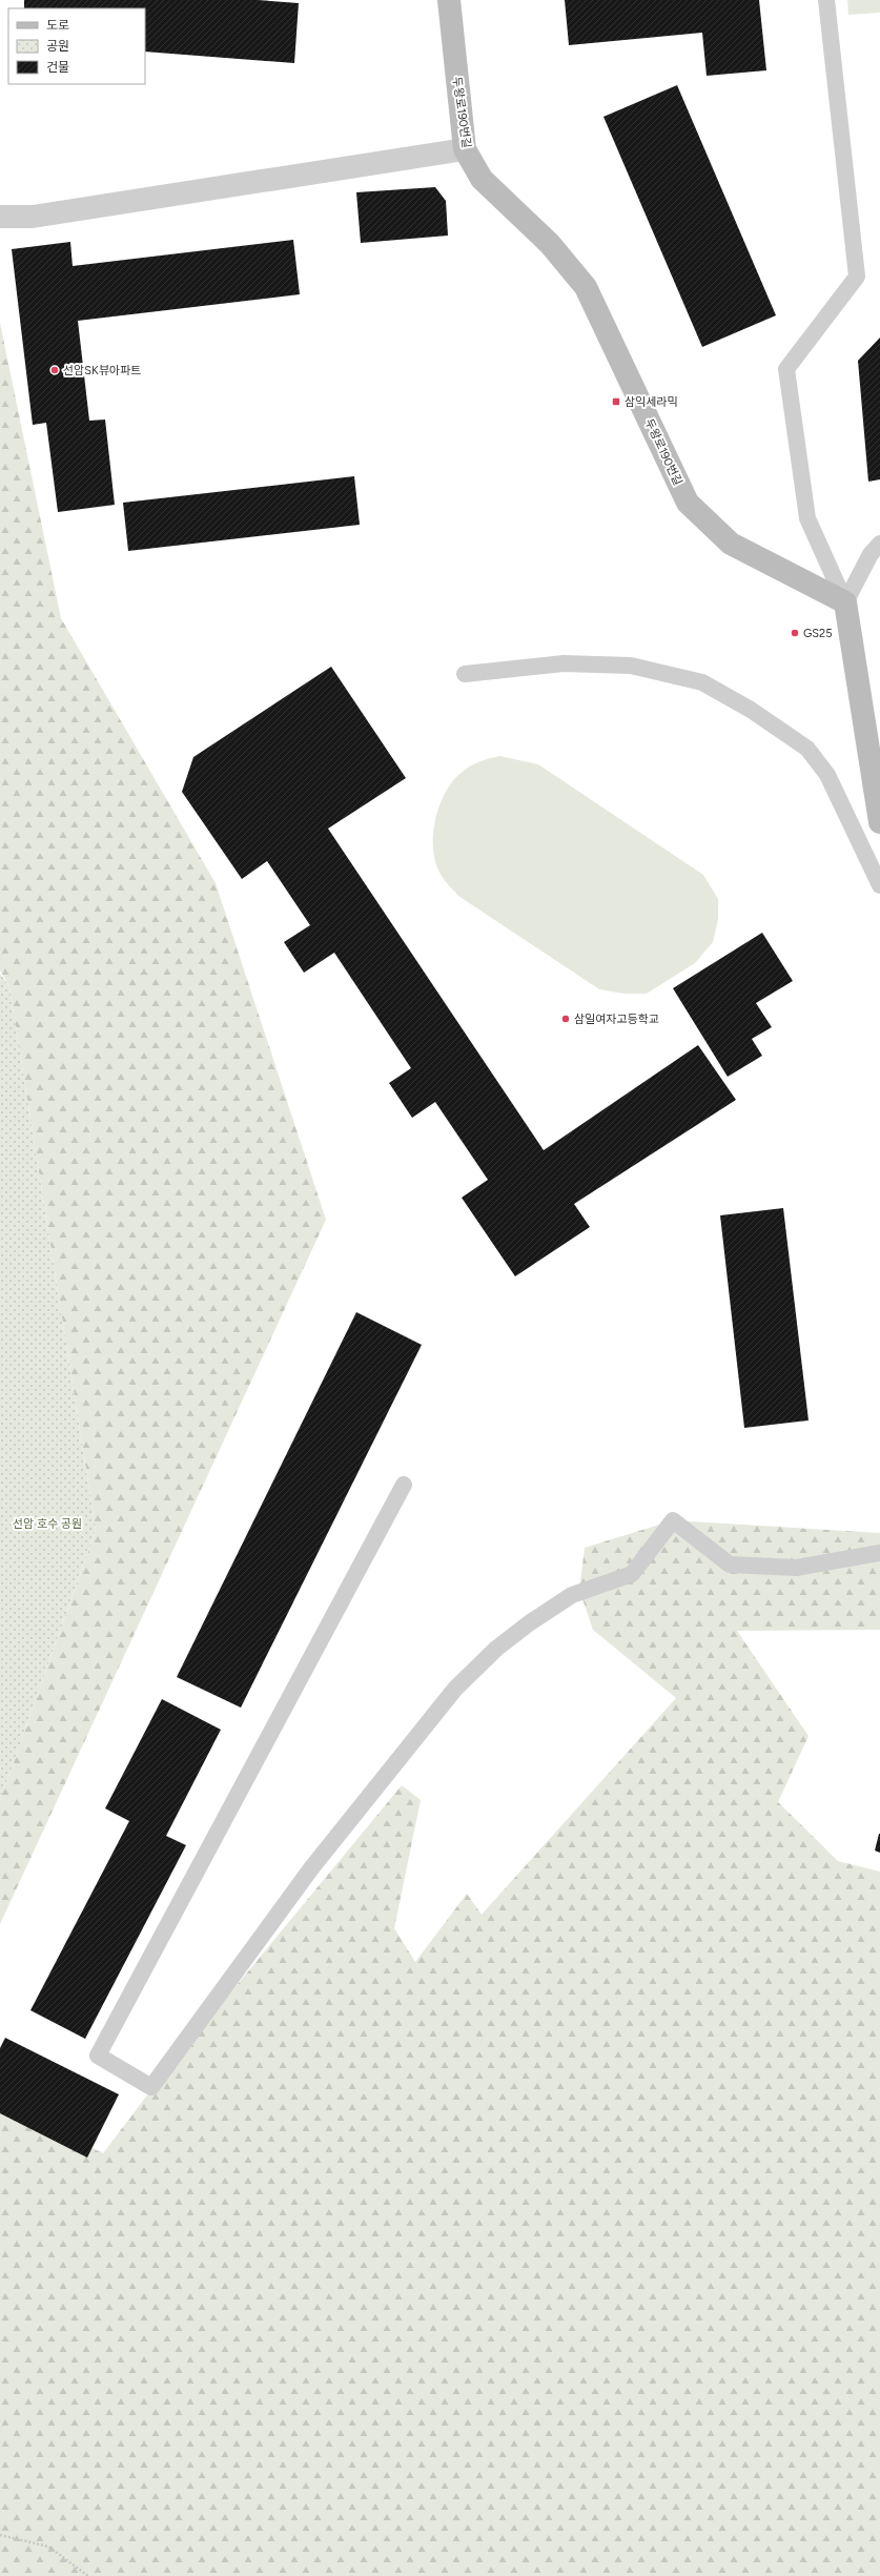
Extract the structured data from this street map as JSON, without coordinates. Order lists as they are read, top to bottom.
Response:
{
  "streets": {
    "street": ["두왕로190번길"]
  },
  "parks": ["선암 호수 공원"],
  "places": {
    "other": ["선암SK뷰아파트", "GS25", "삼일여자고등학교"],
    "transit": ["삼익세라믹"]
  },
  "legend": ["도로", "공원", "건물"]
}
